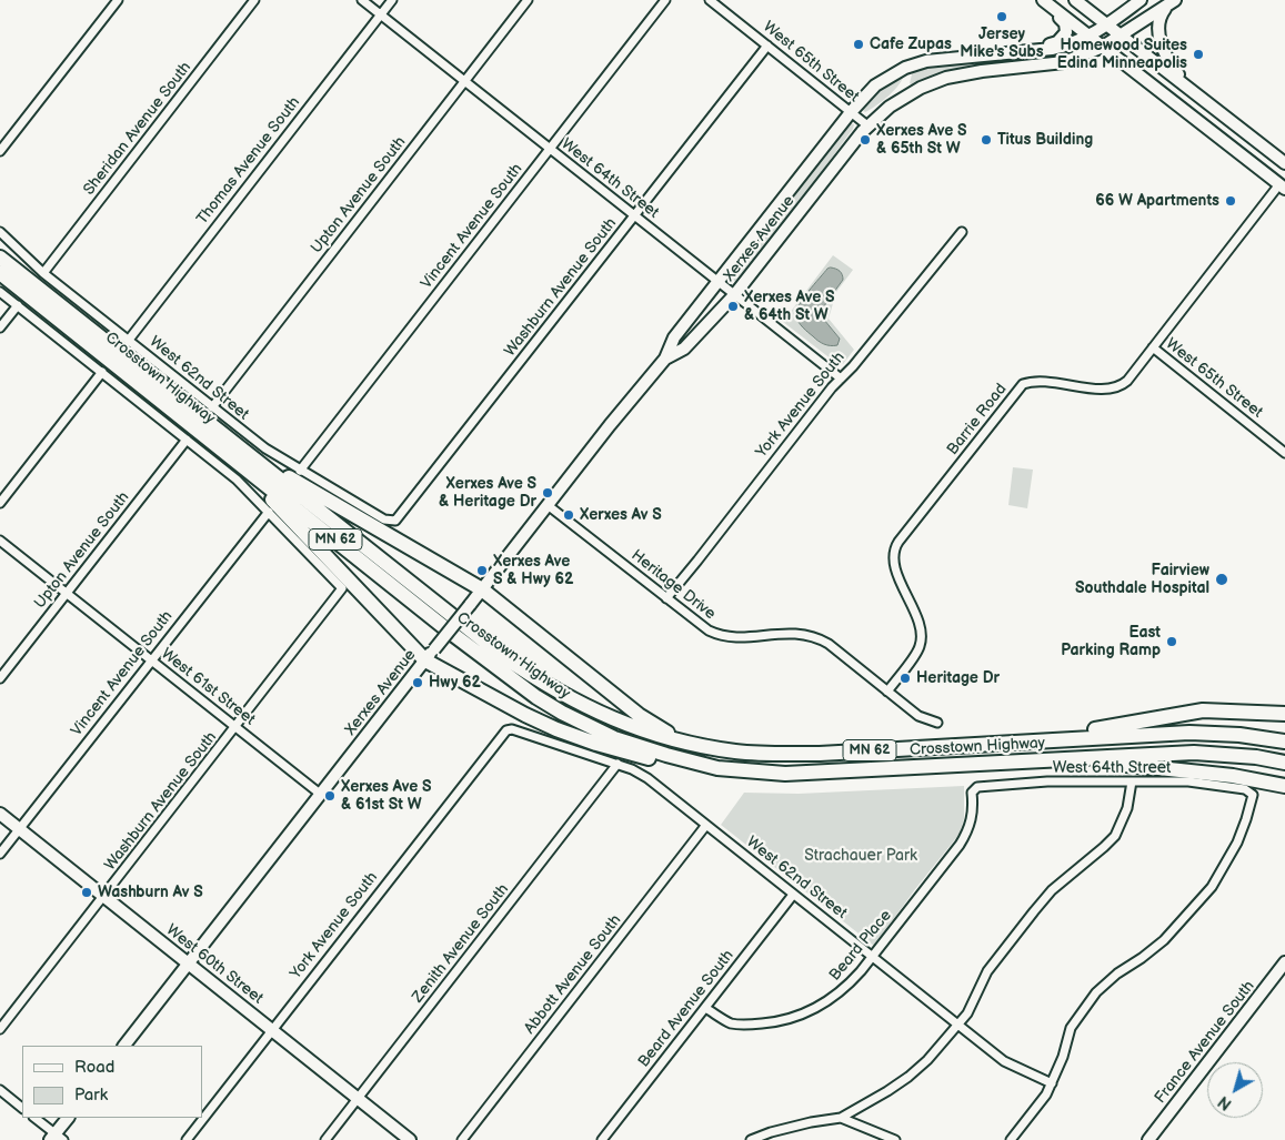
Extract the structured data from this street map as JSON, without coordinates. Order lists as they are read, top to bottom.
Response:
{
  "streets": {
    "highway": ["Crosstown Highway", "MN 62"],
    "street": [
      "West 65th Street",
      "Sheridan Avenue South",
      "Thomas Avenue South",
      "West 64th Street",
      "Upton Avenue South",
      "Vincent Avenue South",
      "Xerxes Avenue",
      "Washburn Avenue South",
      "West 62nd Street",
      "York Avenue South",
      "Barrie Road",
      "Heritage Drive",
      "West 61st Street",
      "Zenith Avenue South",
      "Beard Place",
      "West 60th Street",
      "Abbott Avenue South",
      "Beard Avenue South",
      "France Avenue South"
    ]
  },
  "crossings": [
    ["West 65th Street", "Xerxes Avenue"],
    ["West 65th Street", "Washburn Avenue South"],
    ["West 65th Street", "Barrie Road"],
    ["Sheridan Avenue South", "West 62nd Street"],
    ["Thomas Avenue South", "West 64th Street"],
    ["Thomas Avenue South", "West 62nd Street"],
    ["West 64th Street", "Upton Avenue South"],
    ["West 64th Street", "Vincent Avenue South"],
    ["West 64th Street", "Xerxes Avenue"],
    ["West 64th Street", "Washburn Avenue South"],
    ["West 64th Street", "West 62nd Street"],
    ["West 64th Street", "York Avenue South"],
    ["West 64th Street", "Beard Place"],
    ["Upton Avenue South", "West 62nd Street"],
    ["Upton Avenue South", "West 61st Street"],
    ["Vincent Avenue South", "Washburn Avenue South"],
    ["Vincent Avenue South", "West 62nd Street"],
    ["Vincent Avenue South", "West 61st Street"],
    ["Vincent Avenue South", "West 60th Street"],
    ["Xerxes Avenue", "Heritage Drive"],
    ["Xerxes Avenue", "West 61st Street"],
    ["Xerxes Avenue", "West 60th Street"],
    ["Washburn Avenue South", "West 62nd Street"],
    ["Washburn Avenue South", "West 61st Street"],
    ["Washburn Avenue South", "West 60th Street"],
    ["West 62nd Street", "York Avenue South"],
    ["West 62nd Street", "Zenith Avenue South"],
    ["West 62nd Street", "Beard Place"],
    ["West 62nd Street", "Abbott Avenue South"],
    ["West 62nd Street", "Beard Avenue South"],
    ["York Avenue South", "Heritage Drive"],
    ["York Avenue South", "West 60th Street"],
    ["Barrie Road", "Heritage Drive"],
    ["Zenith Avenue South", "West 60th Street"],
    ["Beard Place", "Beard Avenue South"]
  ],
  "parks": ["Strachauer Park"],
  "places": [
    "Jersey Mike's Subs",
    "Cafe Zupas",
    "Homewood Suites Edina Minneapolis",
    "Xerxes Ave S & 65th St W",
    "Titus Building",
    "66 W Apartments",
    "Xerxes Ave S & 64th St W",
    "Xerxes Ave S & Heritage Dr",
    "Xerxes Av S",
    "Xerxes Ave S & Hwy 62",
    "Fairview Southdale Hospital",
    "East Parking Ramp",
    "Heritage Dr",
    "Hwy 62",
    "Xerxes Ave S & 61st St W",
    "Washburn Av S"
  ],
  "legend": ["Road", "Park"],
  "north": "bottom left"
}
